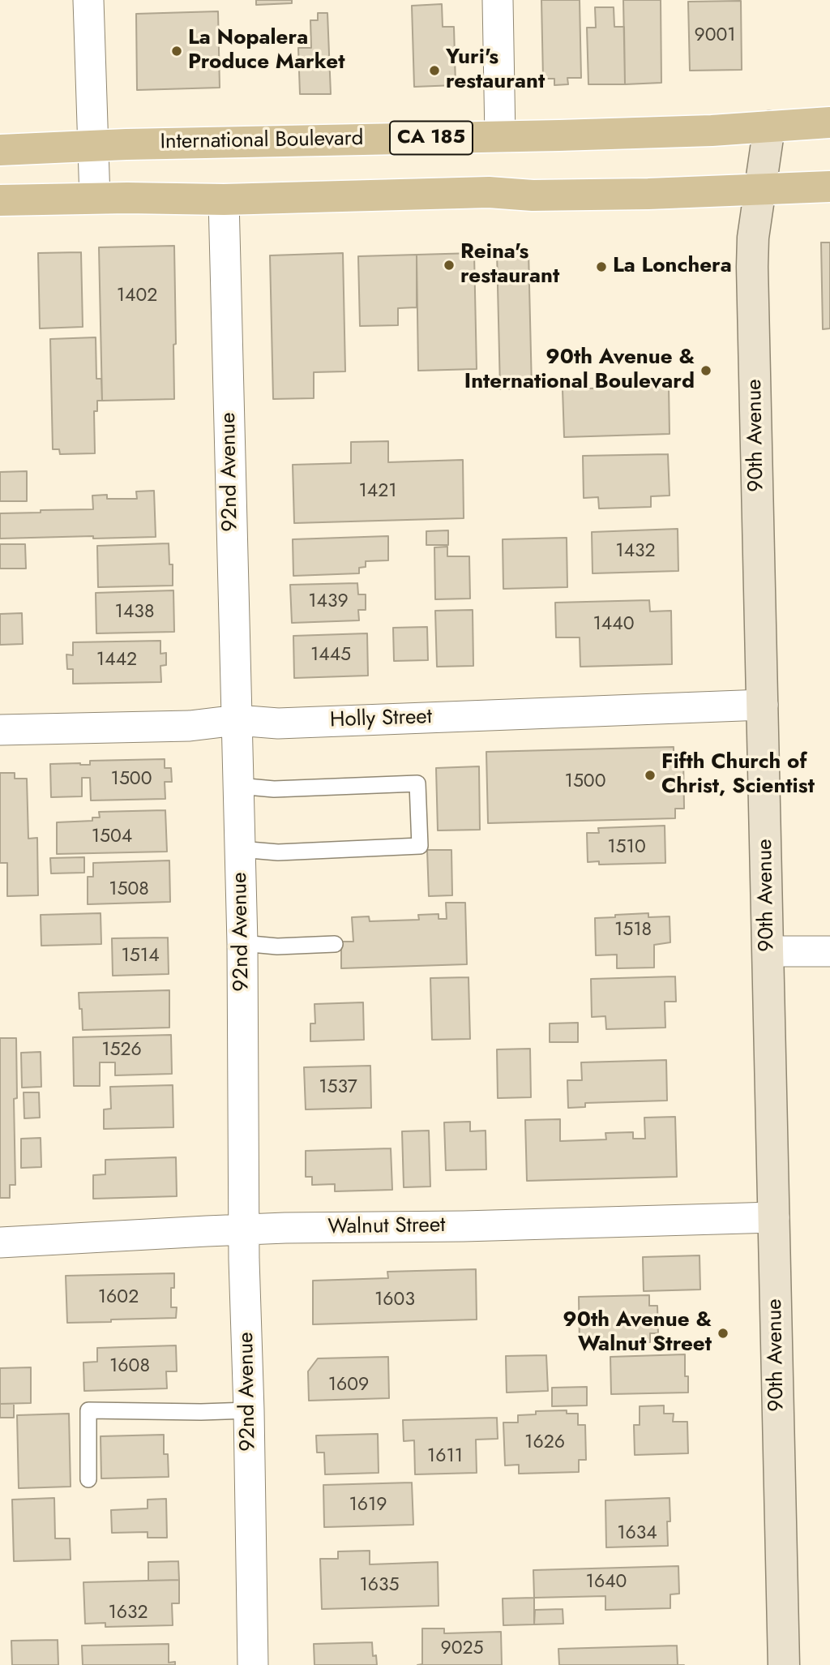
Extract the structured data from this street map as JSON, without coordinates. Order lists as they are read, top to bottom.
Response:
{
  "streets": {
    "main road": ["CA 185", "International Boulevard"],
    "street": [
      "90th Avenue",
      "92nd Avenue",
      "Holly Street",
      "Walnut Street"
    ]
  },
  "crossings": [
    ["International Boulevard", "90th Avenue"],
    ["90th Avenue", "Holly Street"],
    ["90th Avenue", "Walnut Street"],
    ["92nd Avenue", "Holly Street"],
    ["92nd Avenue", "Walnut Street"]
  ],
  "places": [
    "La Nopalera Produce Market",
    "Yuri's restaurant",
    "Reina's restaurant",
    "La Lonchera",
    "90th Avenue & International Boulevard",
    "Fifth Church of Christ, Scientist",
    "90th Avenue & Walnut Street"
  ],
  "house_numbers": [
    "9001",
    "1402",
    "1421",
    "1432",
    "1439",
    "1438",
    "1440",
    "1445",
    "1442",
    "1500",
    "1500",
    "1504",
    "1510",
    "1508",
    "1518",
    "1514",
    "1526",
    "1537",
    "1602",
    "1603",
    "1608",
    "1609",
    "1626",
    "1611",
    "1619",
    "1634",
    "1640",
    "1635",
    "1632",
    "9025"
  ]
}
